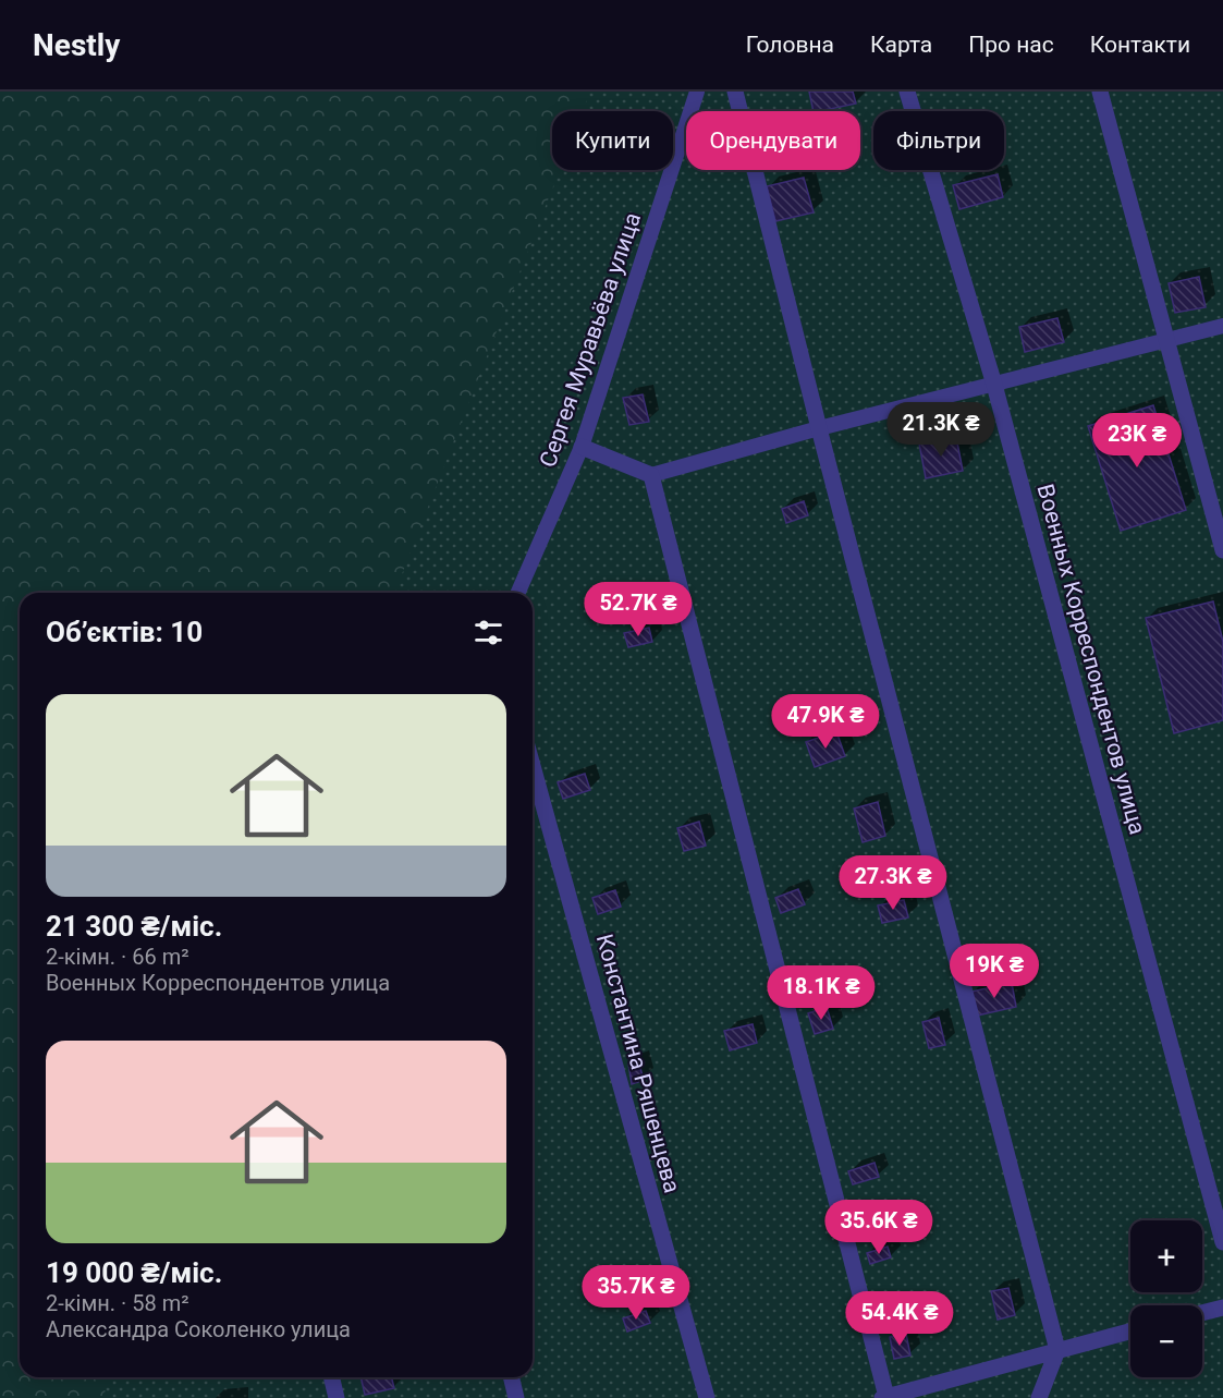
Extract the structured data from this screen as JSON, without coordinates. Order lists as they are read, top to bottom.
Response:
{
  "streets": {
    "street": ["Военных Корреспондентов улица", "Константина Ряшенцева"],
    "lane": ["Сергея Муравьёва улица"]
  },
  "page": {
    "header": "Nestly",
    "nav": [
      "Головна",
      "Карта",
      "Про нас",
      "Контакти"
    ],
    "chip": ["Купити", "Орендувати", "Фільтри"],
    "price": [
      "21.3K ₴",
      "23K ₴",
      "52.7K ₴",
      "47.9K ₴",
      "27.3K ₴",
      "19K ₴",
      "18.1K ₴",
      "35.6K ₴",
      "35.7K ₴",
      "54.4K ₴"
    ],
    "heading": "Об’єктів: 10",
    "list": [
      {
        "name": "21 300 ₴/міс.",
        "note": "2-кімн. · 66 m² · Военных Корреспондентов улица"
      },
      {
        "name": "19 000 ₴/міс.",
        "note": "2-кімн. · 58 m² · Александра Соколенко улица"
      }
    ],
    "map_buttons": ["+", "−"]
  }
}
